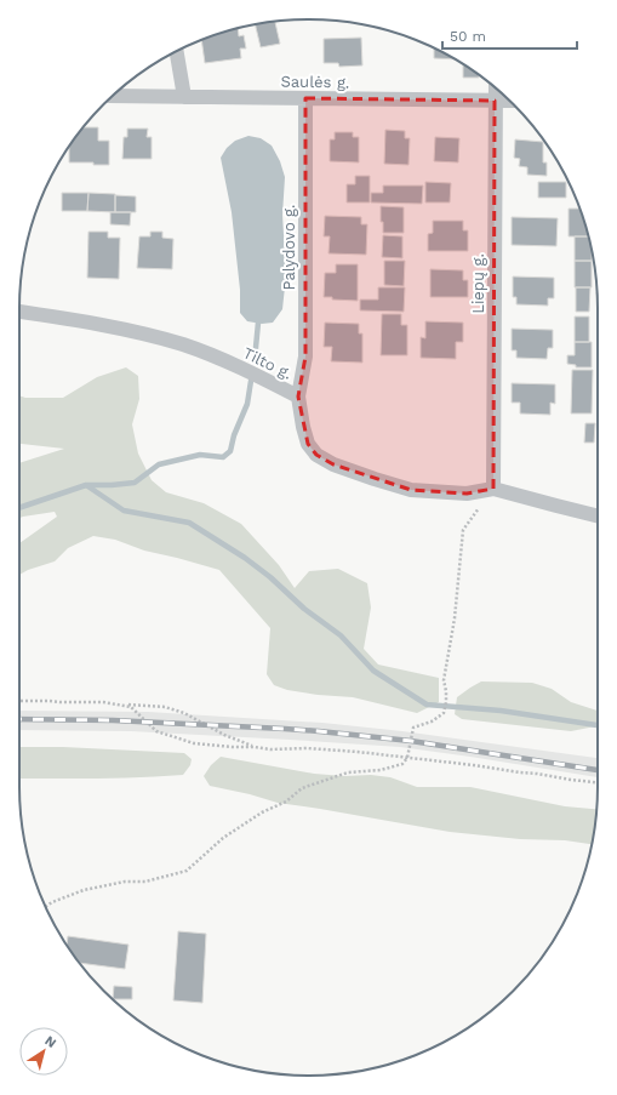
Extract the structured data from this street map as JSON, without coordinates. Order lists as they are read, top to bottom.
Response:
{
  "streets": {
    "street": [
      "Saulės g.",
      "Palydovo g.",
      "Liepų g.",
      "Tilto g."
    ]
  },
  "crossings": [
    ["Saulės g.", "Palydovo g."],
    ["Saulės g.", "Liepų g."],
    ["Palydovo g.", "Tilto g."],
    ["Liepų g.", "Tilto g."]
  ],
  "scale_bar": "50 m",
  "north": "top right"
}
